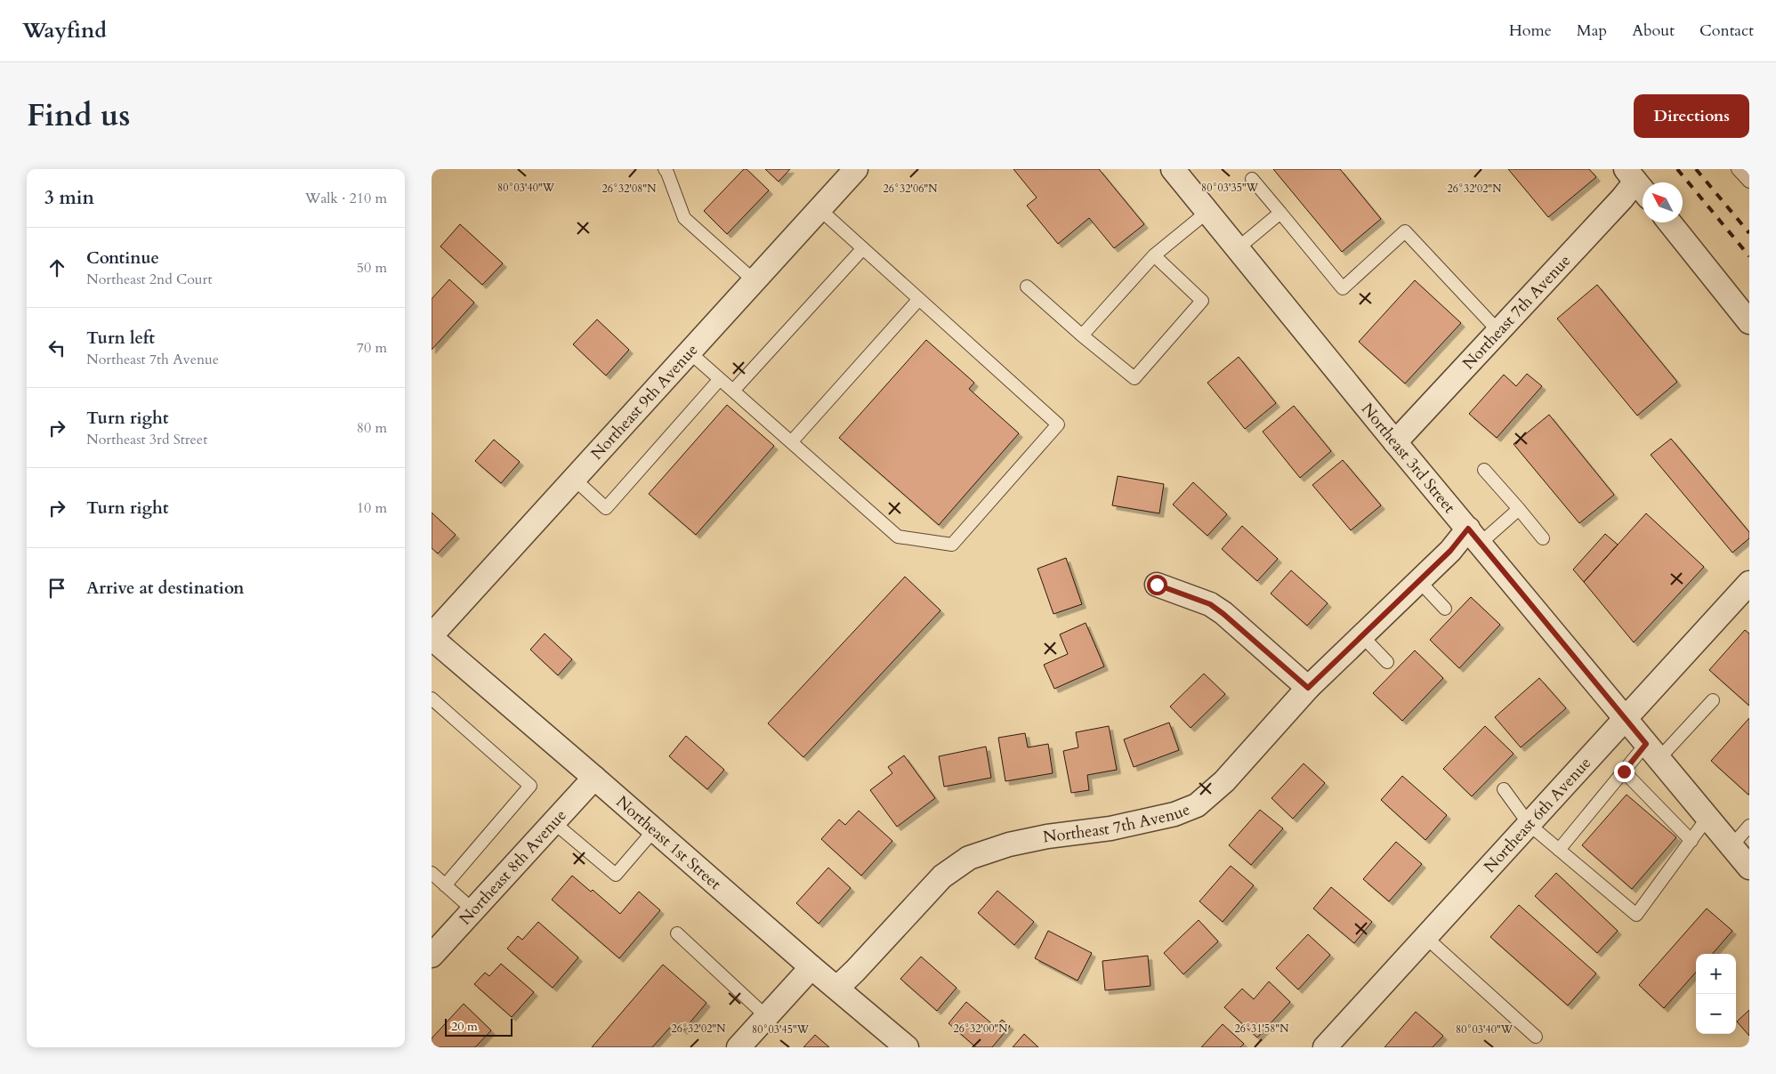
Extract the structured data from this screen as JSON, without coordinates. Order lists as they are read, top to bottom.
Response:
{
  "streets": {
    "street": [
      "Northeast 7th Avenue",
      "Northeast 9th Avenue",
      "Northeast 3rd Street",
      "Northeast 6th Avenue",
      "Northeast 1st Street",
      "Northeast 8th Avenue"
    ]
  },
  "crossings": [
    ["Northeast 7th Avenue", "Northeast 3rd Street"],
    ["Northeast 7th Avenue", "Northeast 1st Street"],
    ["Northeast 9th Avenue", "Northeast 1st Street"],
    ["Northeast 3rd Street", "Northeast 6th Avenue"],
    ["Northeast 1st Street", "Northeast 8th Avenue"]
  ],
  "scale_bar": "20 m",
  "north": "top left",
  "page": {
    "header": "Wayfind",
    "nav": [
      "Home",
      "Map",
      "About",
      "Contact"
    ],
    "title": "Find us",
    "buttons": "Directions",
    "heading": ["3 min", "Walk · 210 m"],
    "list": [
      ["Continue", "Northeast 2nd Court", "50 m"],
      ["Turn left", "Northeast 7th Avenue", "70 m"],
      ["Turn right", "Northeast 3rd Street", "80 m"],
      ["Turn right", "10 m"],
      "Arrive at destination"
    ],
    "map_buttons": ["+", "−"],
    "scale": "20 m"
  },
  "coordinates": [
    "80°03'40\"W",
    "80°03'35\"W",
    "26°32'08\"N",
    "26°32'06\"N",
    "26°32'02\"N",
    "26°32'00\"N",
    "26°31'58\"N",
    "80°03'45\"W"
  ]
}
